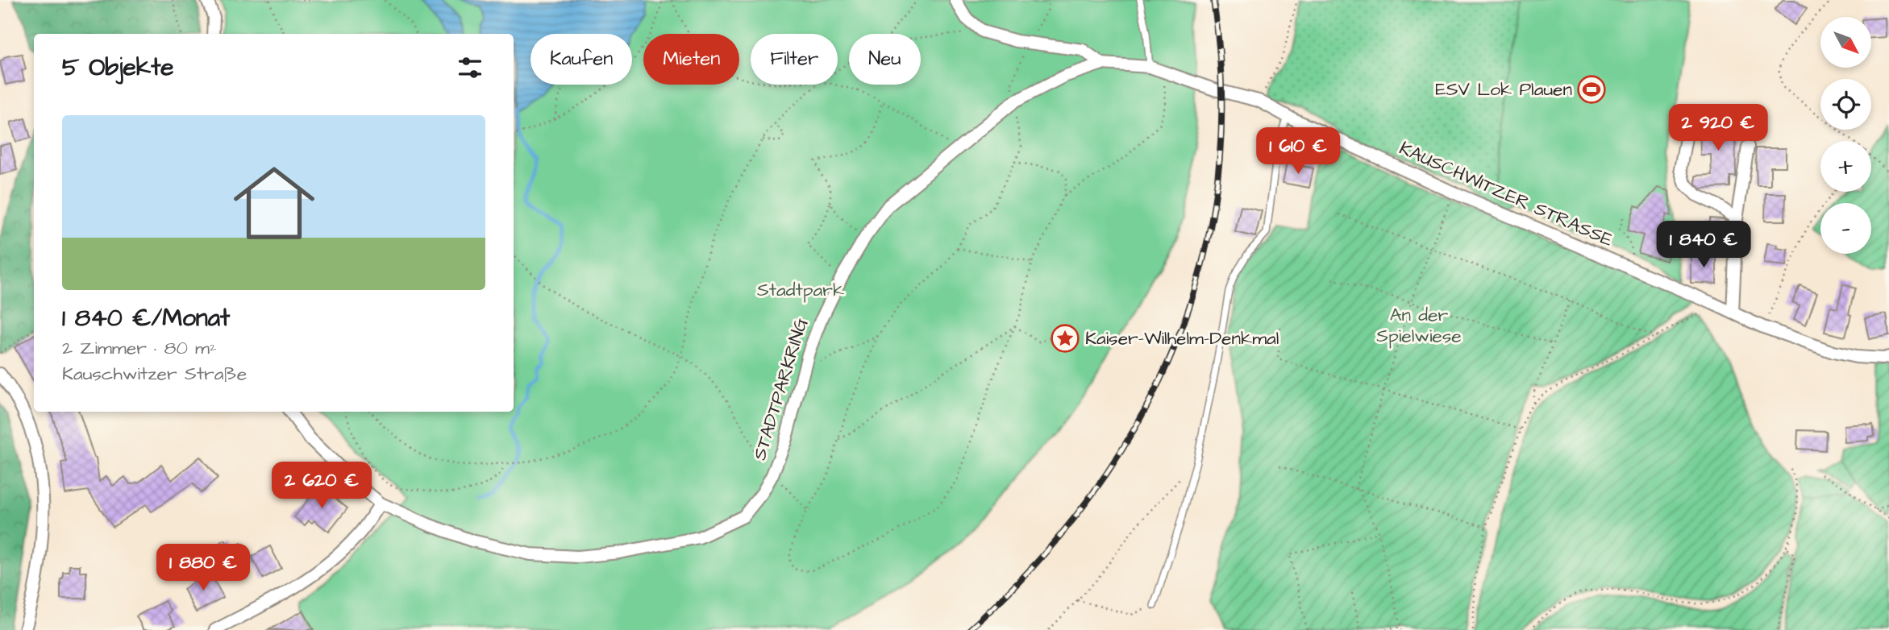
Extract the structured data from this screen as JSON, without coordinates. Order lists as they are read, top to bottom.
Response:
{
  "streets": {
    "street": ["KAUSCHWITZER STRASSE", "STADTPARKRING"]
  },
  "crossings": [
    ["KAUSCHWITZER STRASSE", "STADTPARKRING"]
  ],
  "parks": ["Stadtpark", "An der Spielwiese"],
  "places": {
    "sports": ["ESV Lok Plauen"],
    "place": ["Kaiser-Wilhelm-Denkmal"]
  },
  "north": "bottom right",
  "page": {
    "map_buttons": ["+", "−"],
    "chip": [
      "Kaufen",
      "Mieten",
      "Filter",
      "Neu"
    ],
    "heading": "5 Objekte",
    "list": [
      {
        "name": "1 840 €/Monat",
        "note": "2 Zimmer · 80 m² · Kauschwitzer Straße"
      }
    ],
    "price": [
      "2 920 €",
      "1 610 €",
      "1 840 €",
      "2 620 €",
      "1 880 €"
    ]
  }
}
